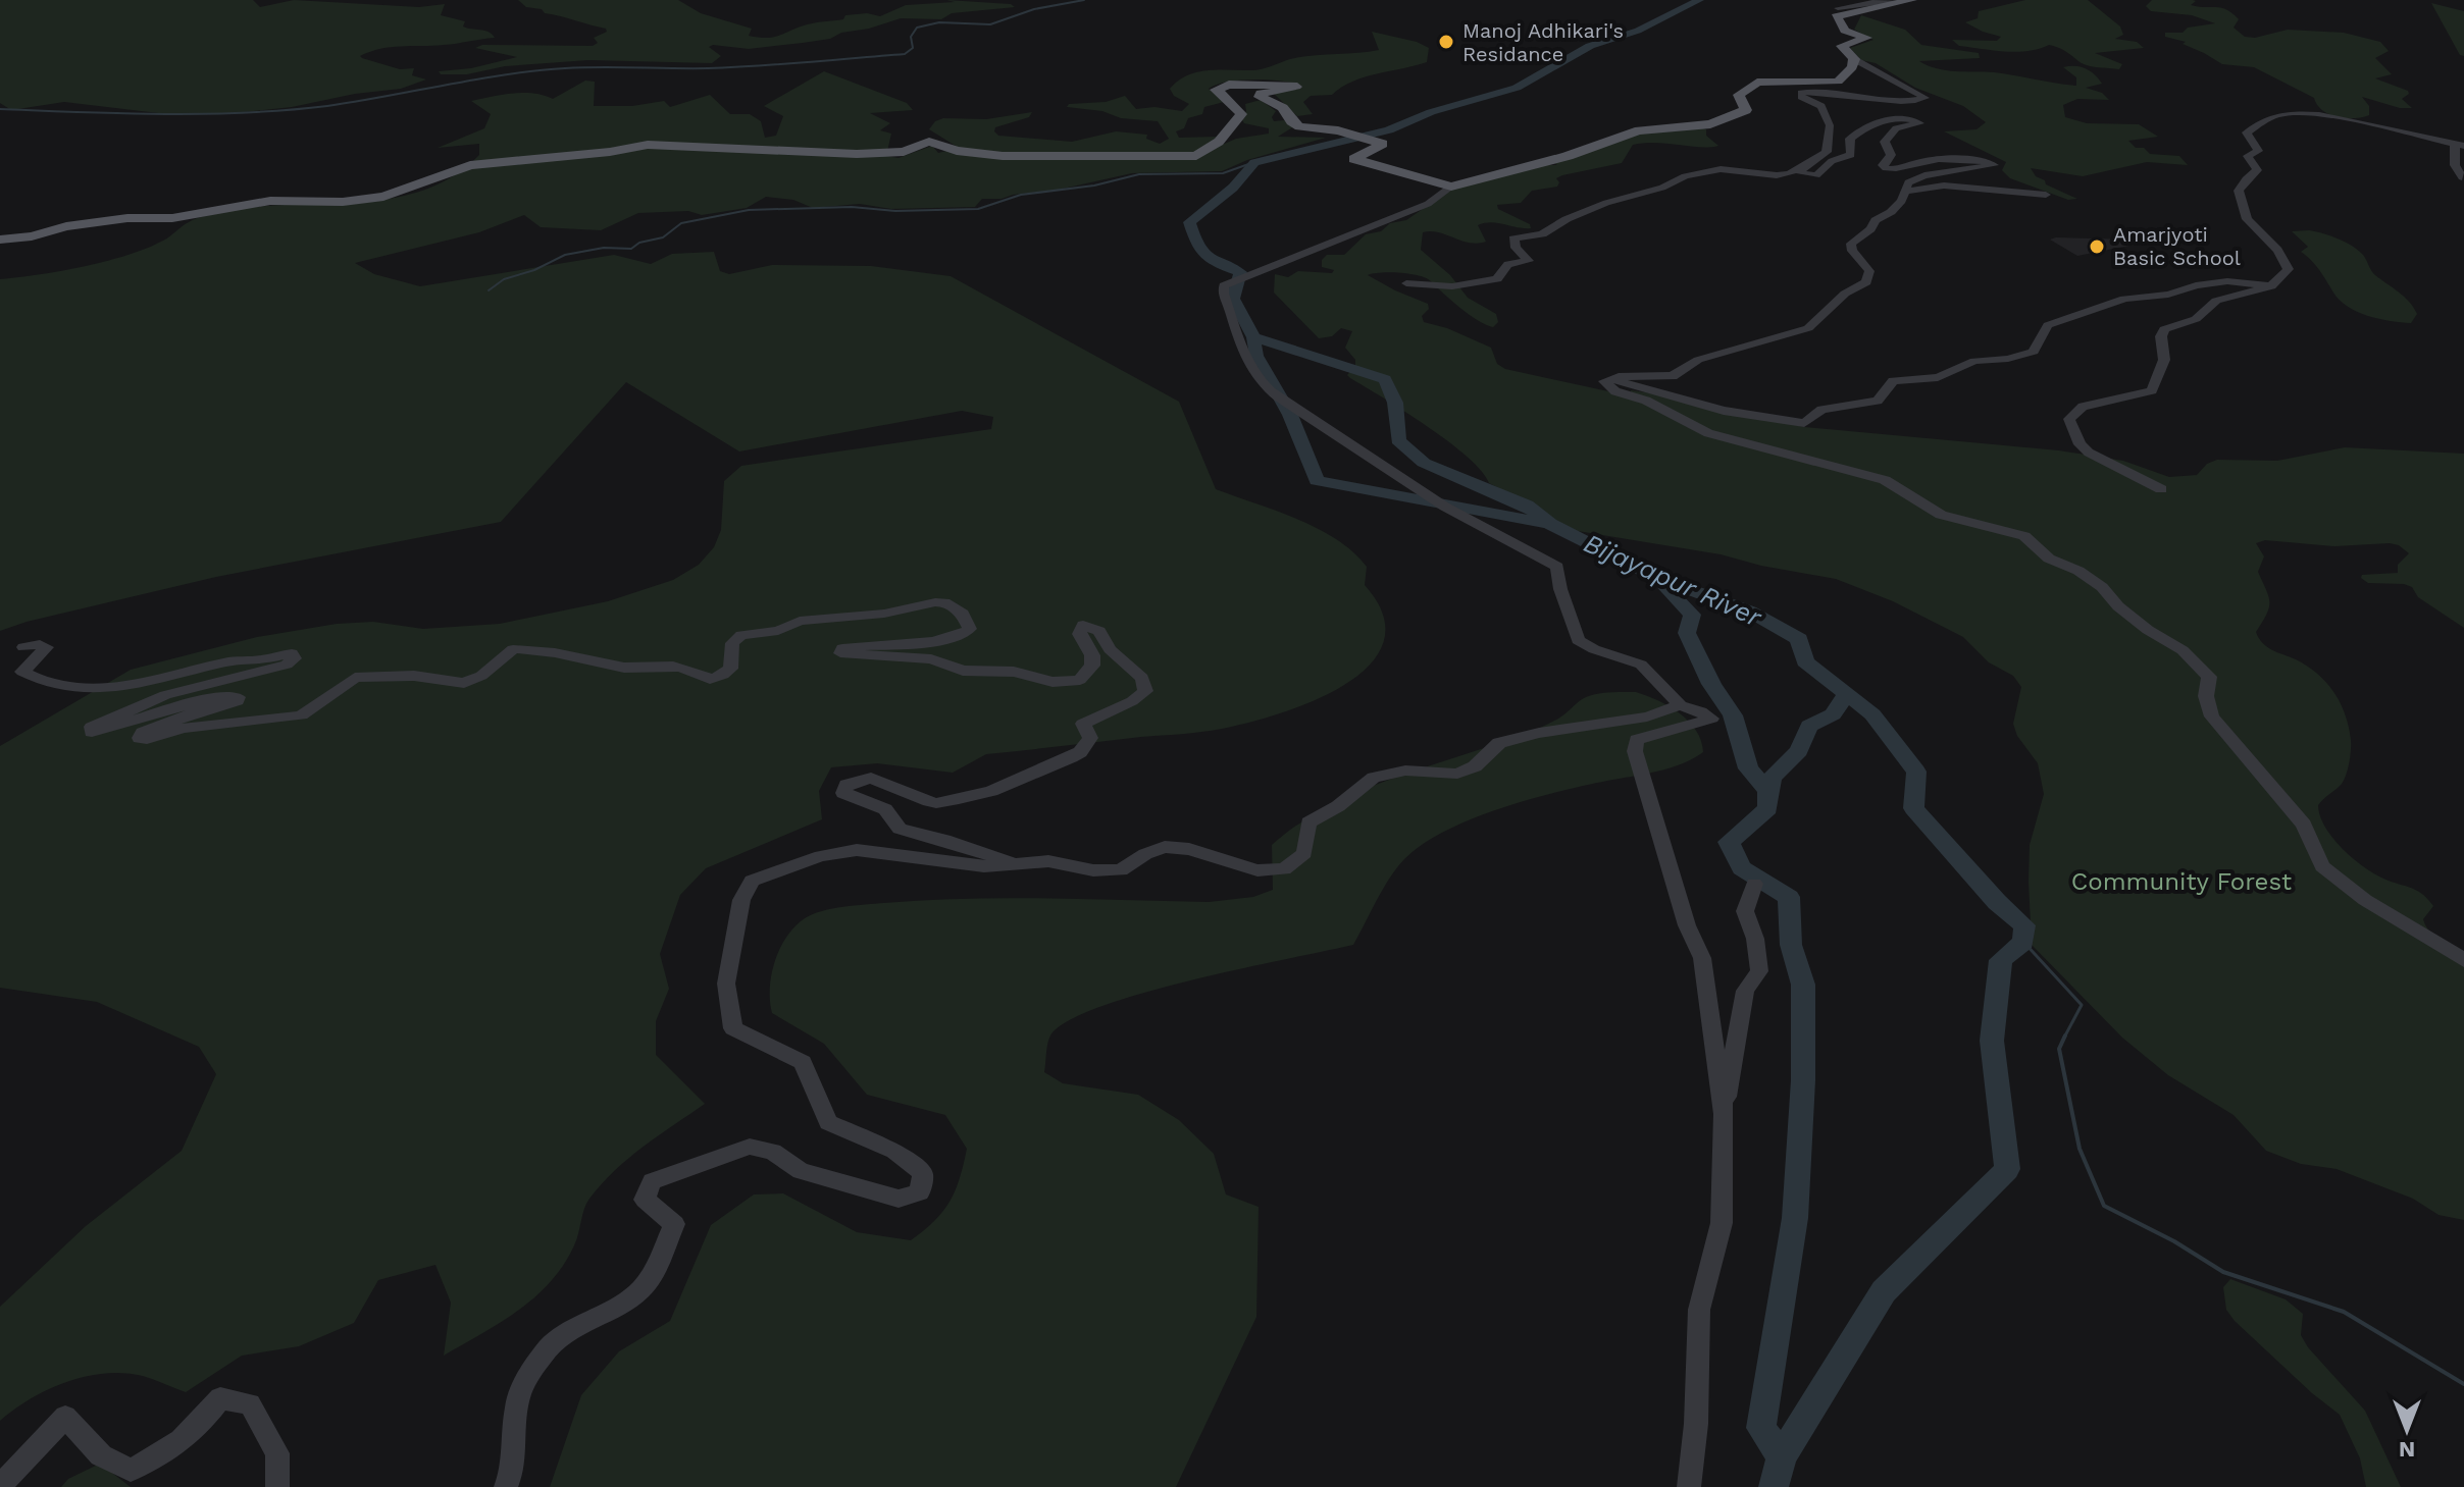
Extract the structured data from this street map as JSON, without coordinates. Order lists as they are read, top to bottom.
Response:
{
  "water": ["Bijayapur River"],
  "parks": ["Community Forest"],
  "places": ["Manoj Adhikari's Residance", "Amarjyoti Basic School"],
  "north": "bottom"
}
